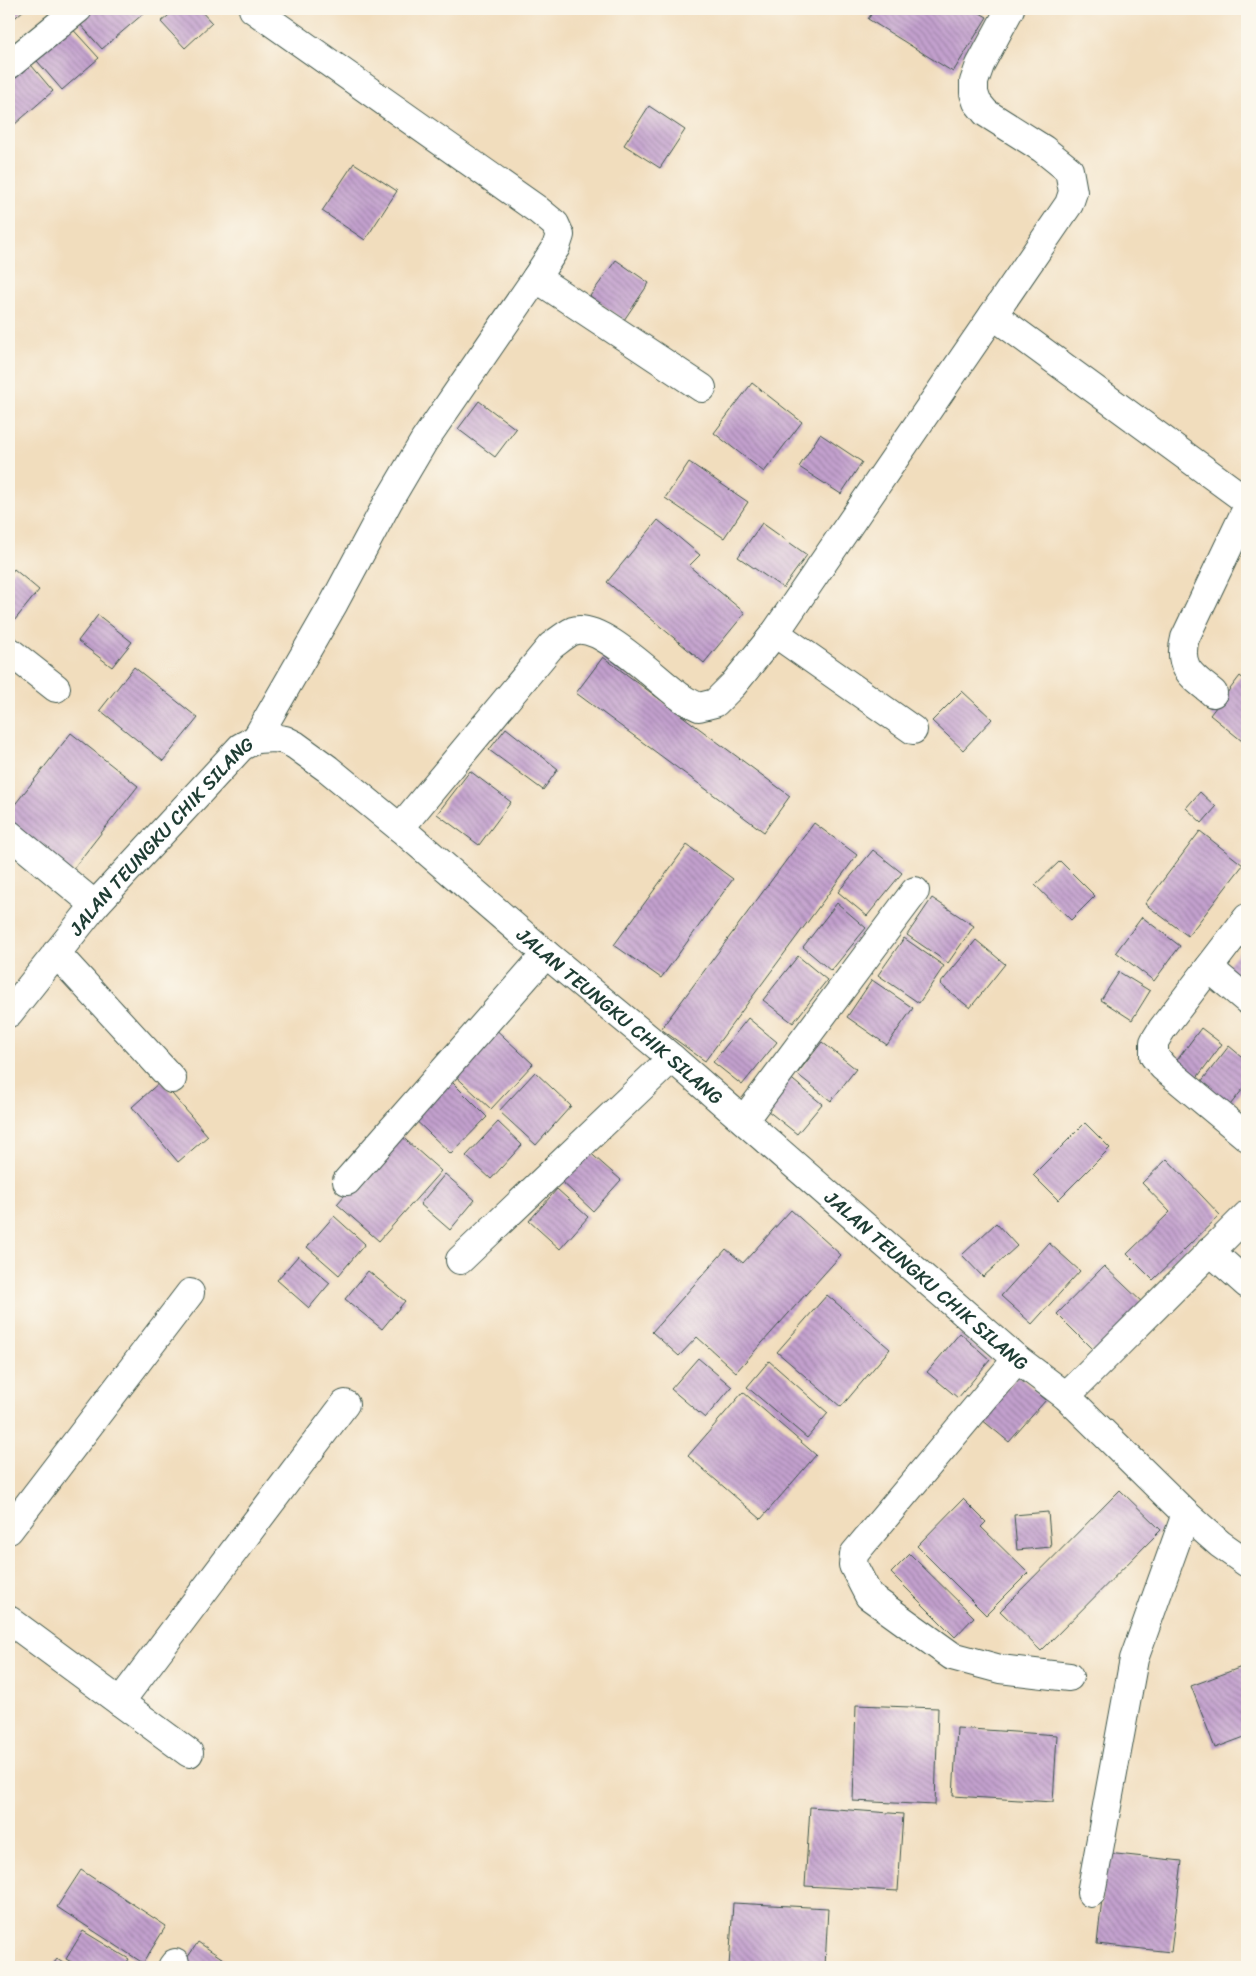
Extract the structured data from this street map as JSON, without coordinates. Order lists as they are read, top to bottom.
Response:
{
  "streets": {
    "street": ["JALAN TEUNGKU CHIK SILANG"]
  }
}
